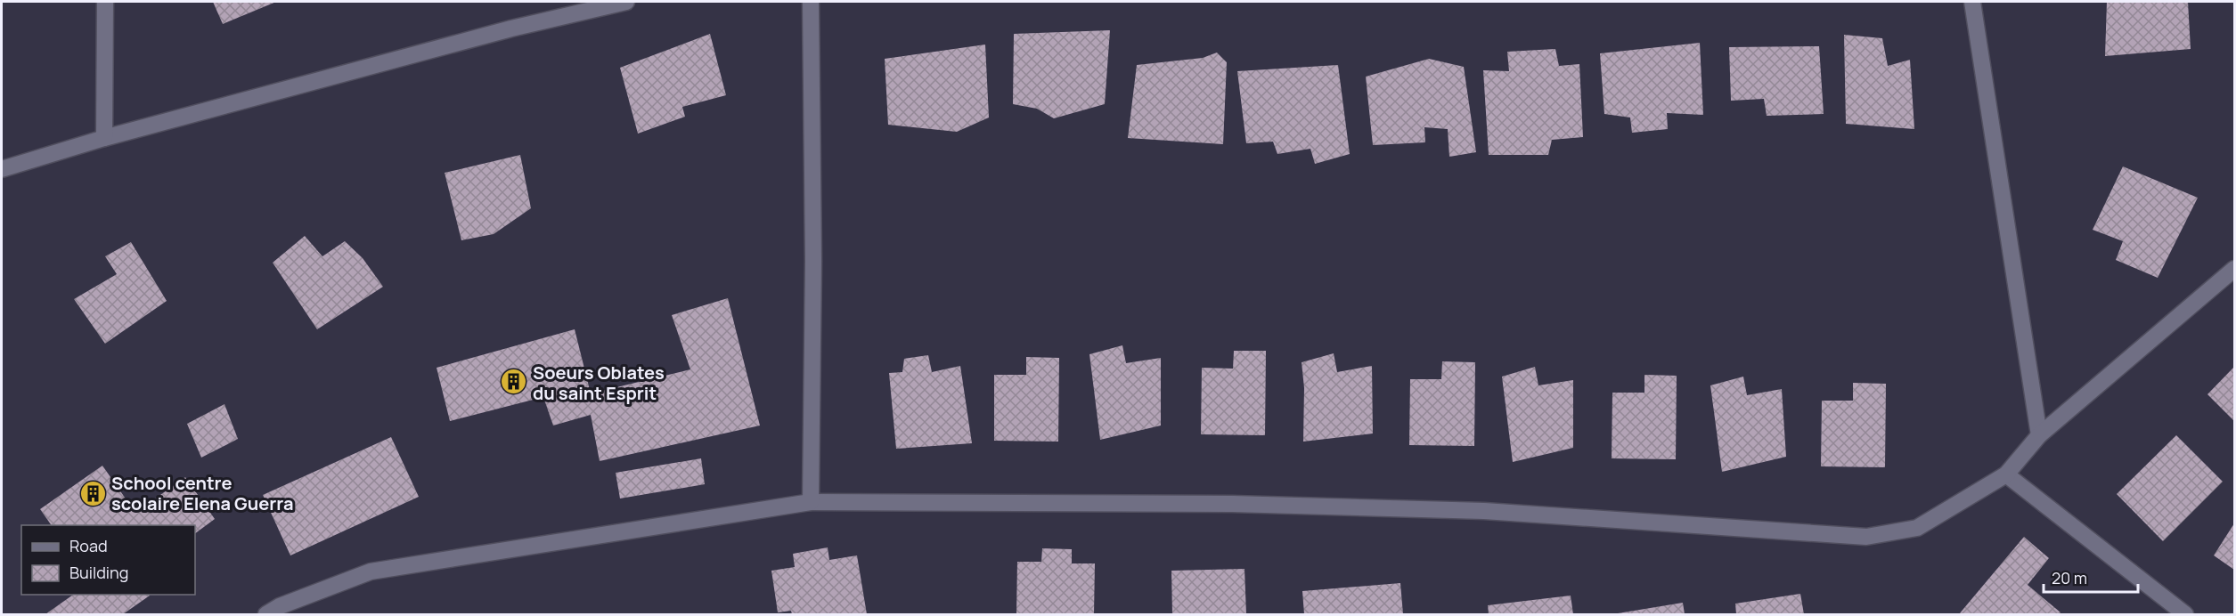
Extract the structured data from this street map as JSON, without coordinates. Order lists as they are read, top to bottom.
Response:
{
  "places": {
    "building": ["Soeurs Oblates du saint Esprit", "School centre scolaire Elena Guerra"]
  },
  "legend": ["Road", "Building"],
  "scale_bar": "20 m"
}
